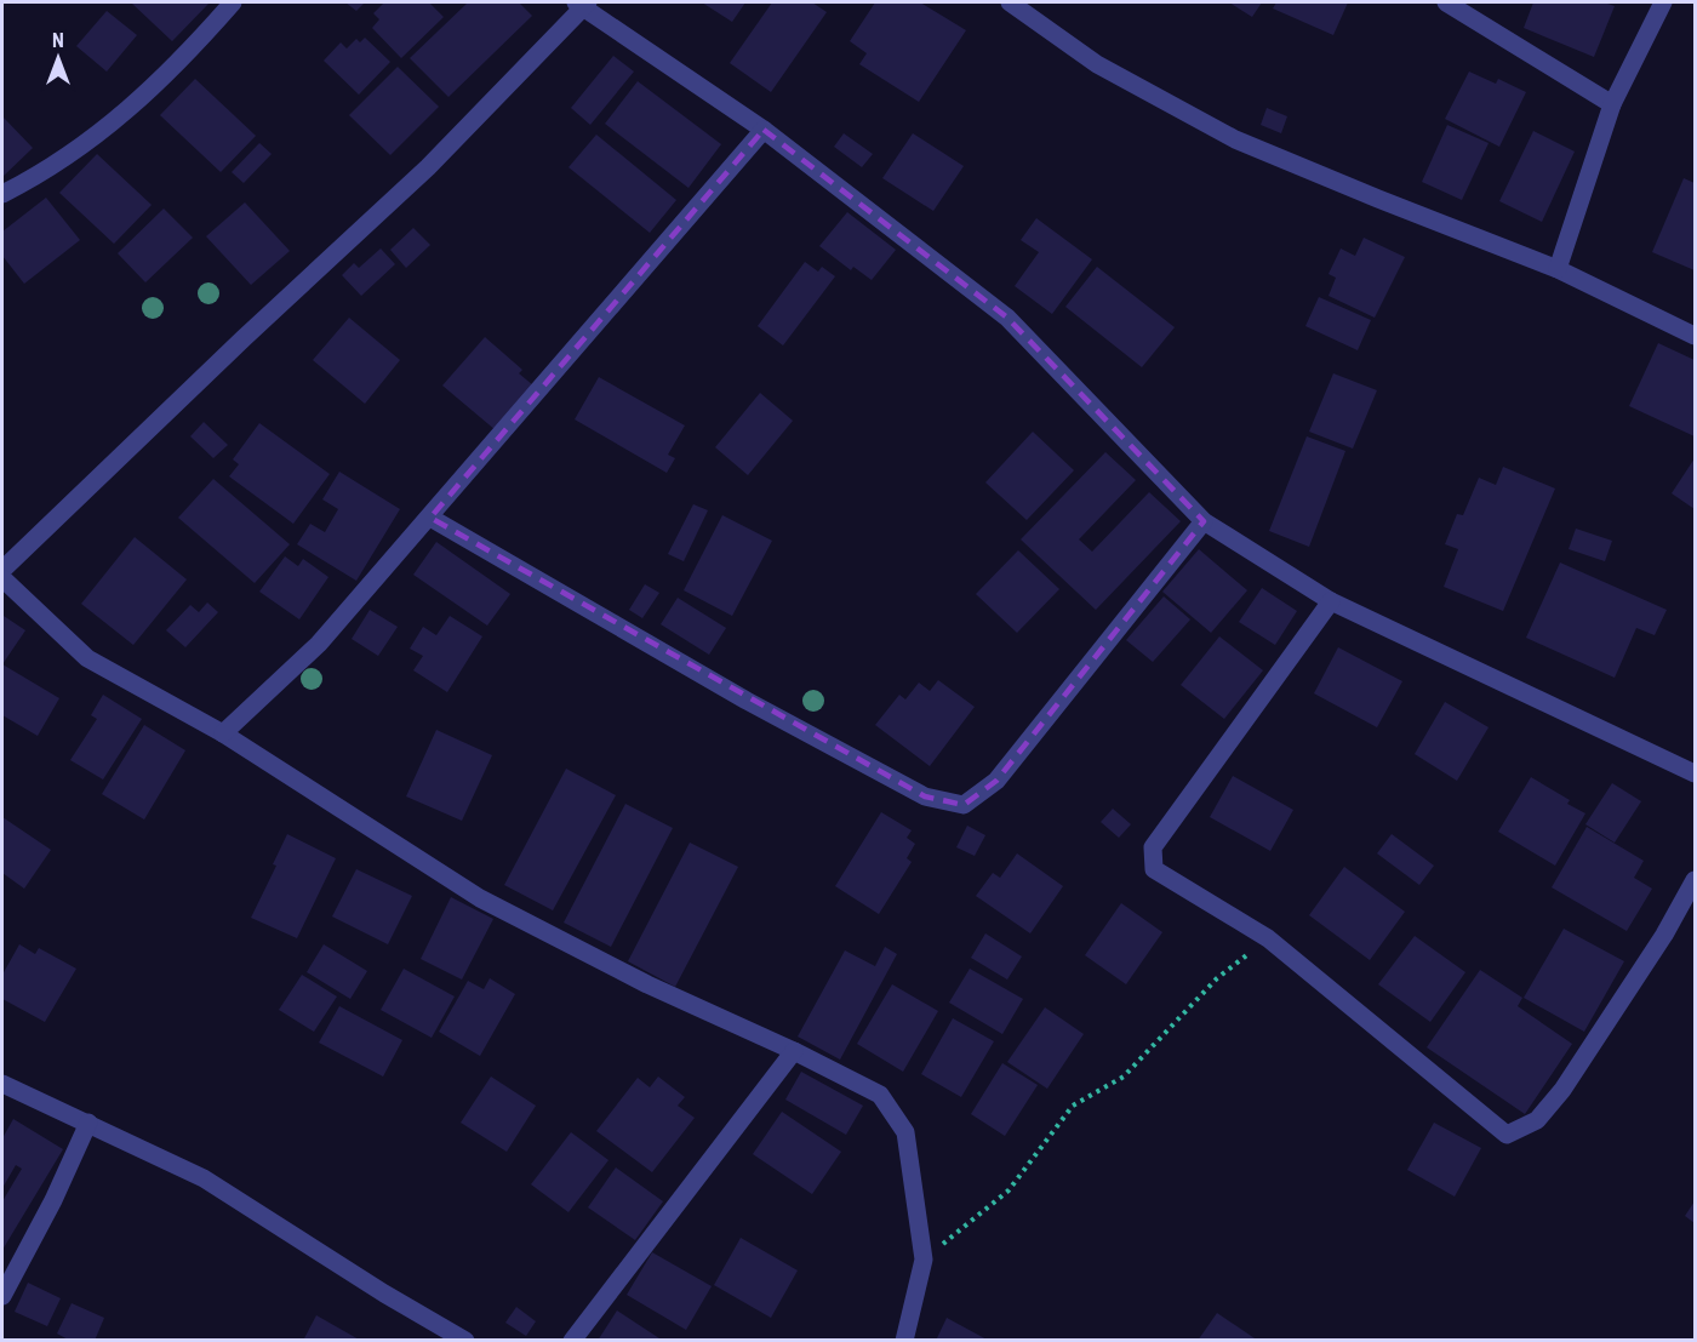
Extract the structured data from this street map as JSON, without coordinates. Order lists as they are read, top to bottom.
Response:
{
  "north": "top"
}
